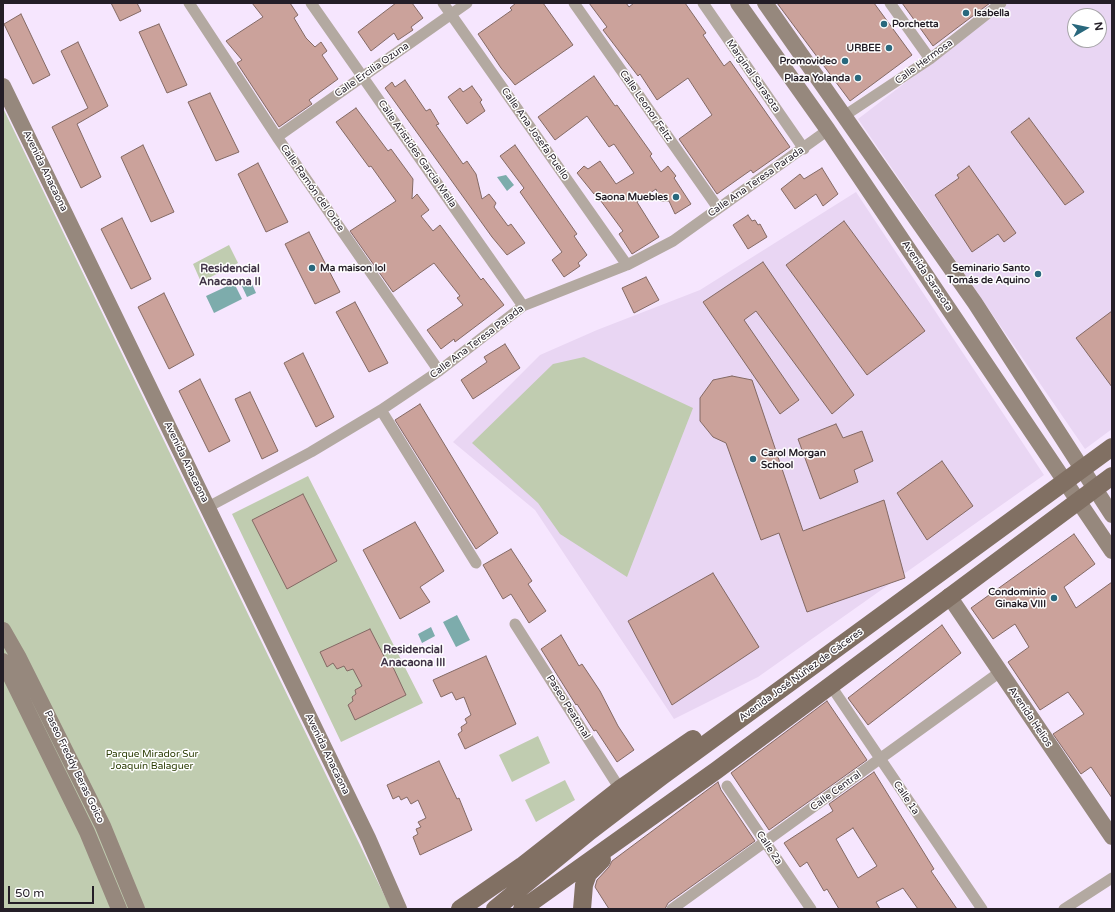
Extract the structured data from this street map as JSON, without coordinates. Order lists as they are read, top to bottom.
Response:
{
  "streets": {
    "main road": [
      "Avenida Anacaona",
      "Avenida Sarasota",
      "Avenida José Núñez de Cáceres",
      "Avenida Helios",
      "Paseo Freddy Beras Goico"
    ],
    "street": [
      "Calle Hermosa",
      "Calle Ercilia Ozuna",
      "Marginal Sarasota",
      "Calle Leonor Feltz",
      "Calle Ana Josefa Puello",
      "Calle Arístides García Mella",
      "Calle Ana Teresa Parada",
      "Calle Ramón del Orbe",
      "Paseo Peatonal",
      "Calle Central",
      "Calle 1a",
      "Calle 2a"
    ]
  },
  "crossings": [
    ["Calle Ercilia Ozuna", "Calle Ana Josefa Puello"],
    ["Calle Ercilia Ozuna", "Calle Arístides García Mella"],
    ["Calle Ercilia Ozuna", "Calle Ramón del Orbe"],
    ["Marginal Sarasota", "Calle Ana Teresa Parada"],
    ["Calle Leonor Feltz", "Calle Ana Teresa Parada"],
    ["Calle Ana Josefa Puello", "Calle Ana Teresa Parada"],
    ["Calle Arístides García Mella", "Calle Ana Teresa Parada"],
    ["Avenida Anacaona", "Calle Ana Teresa Parada"],
    ["Calle Ana Teresa Parada", "Calle Ramón del Orbe"],
    ["Calle Ana Teresa Parada", "Avenida Sarasota"],
    ["Avenida Sarasota", "Avenida José Núñez de Cáceres"],
    ["Avenida Helios", "Calle Central"],
    ["Calle Central", "Calle 1a"],
    ["Calle Central", "Calle 2a"]
  ],
  "districts": ["Residencial Anacaona II", "Residencial Anacaona III"],
  "parks": ["Parque Mirador Sur Joaquín Balaguer"],
  "places": [
    "Isabella",
    "Porchetta",
    "URBEE",
    "Promovideo",
    "Plaza Yolanda",
    "Saona Muebles",
    "Ma maison lol",
    "Seminario Santo Tomás de Aquino",
    "Carol Morgan School",
    "Condominio Ginaka VIII"
  ],
  "scale_bar": "50 m",
  "north": "right"
}
